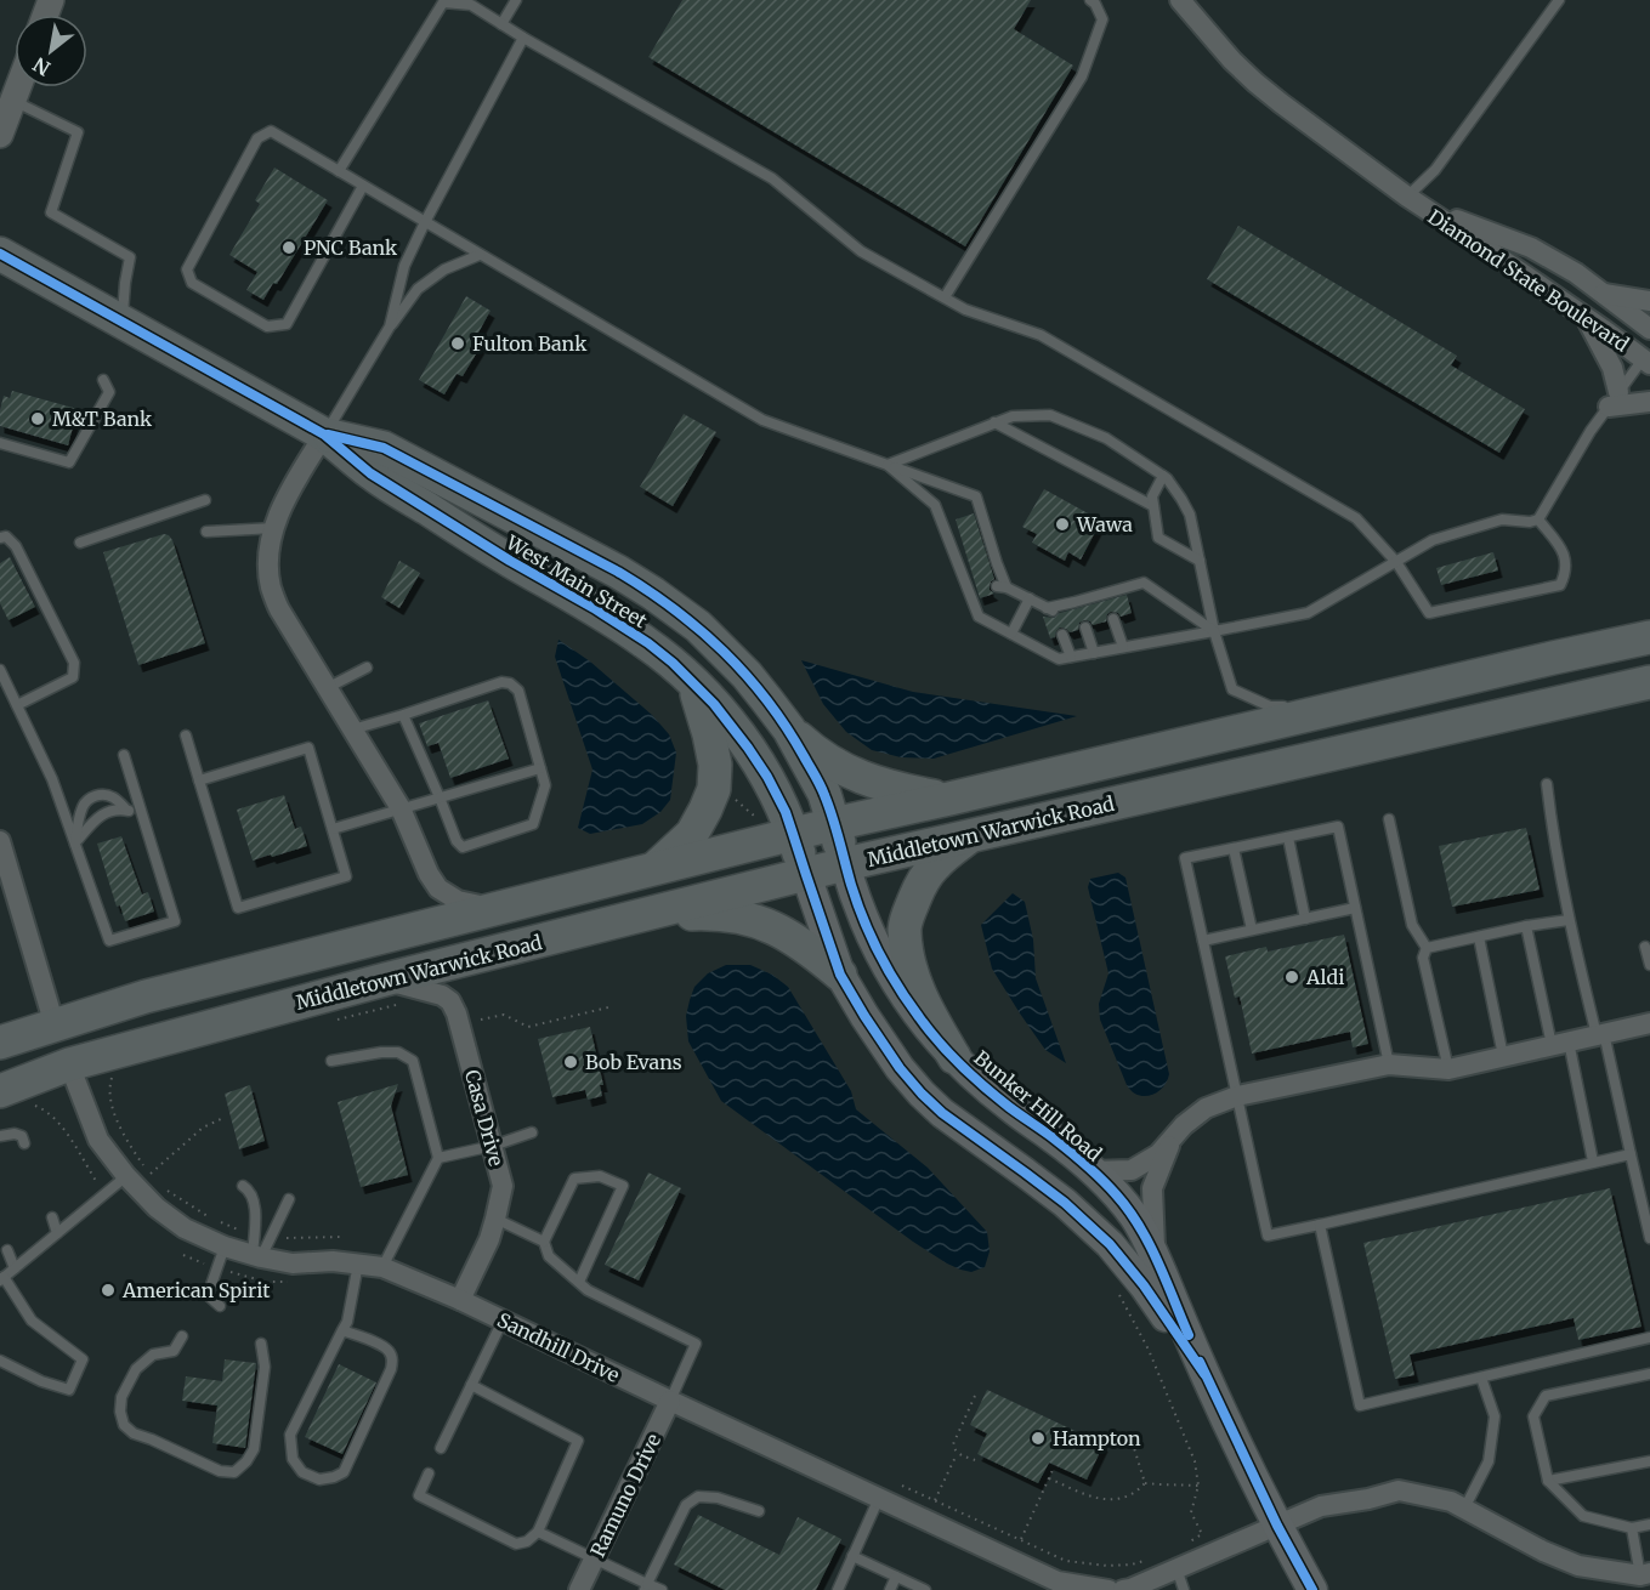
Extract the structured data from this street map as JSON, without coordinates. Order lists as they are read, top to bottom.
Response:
{
  "streets": {
    "main road": ["West Main Street", "Middletown Warwick Road", "Bunker Hill Road"],
    "street": [
      "Diamond State Boulevard",
      "Casa Drive",
      "Sandhill Drive",
      "Ramuno Drive"
    ]
  },
  "crossings": [
    ["West Main Street", "Middletown Warwick Road"],
    ["West Main Street", "Bunker Hill Road"],
    ["Middletown Warwick Road", "Bunker Hill Road"],
    ["Middletown Warwick Road", "Casa Drive"],
    ["Middletown Warwick Road", "Sandhill Drive"],
    ["Casa Drive", "Sandhill Drive"],
    ["Sandhill Drive", "Ramuno Drive"]
  ],
  "places": [
    "PNC Bank",
    "Fulton Bank",
    "M&T Bank",
    "Wawa",
    "Aldi",
    "Bob Evans",
    "American Spirit",
    "Hampton"
  ],
  "north": "bottom left"
}
